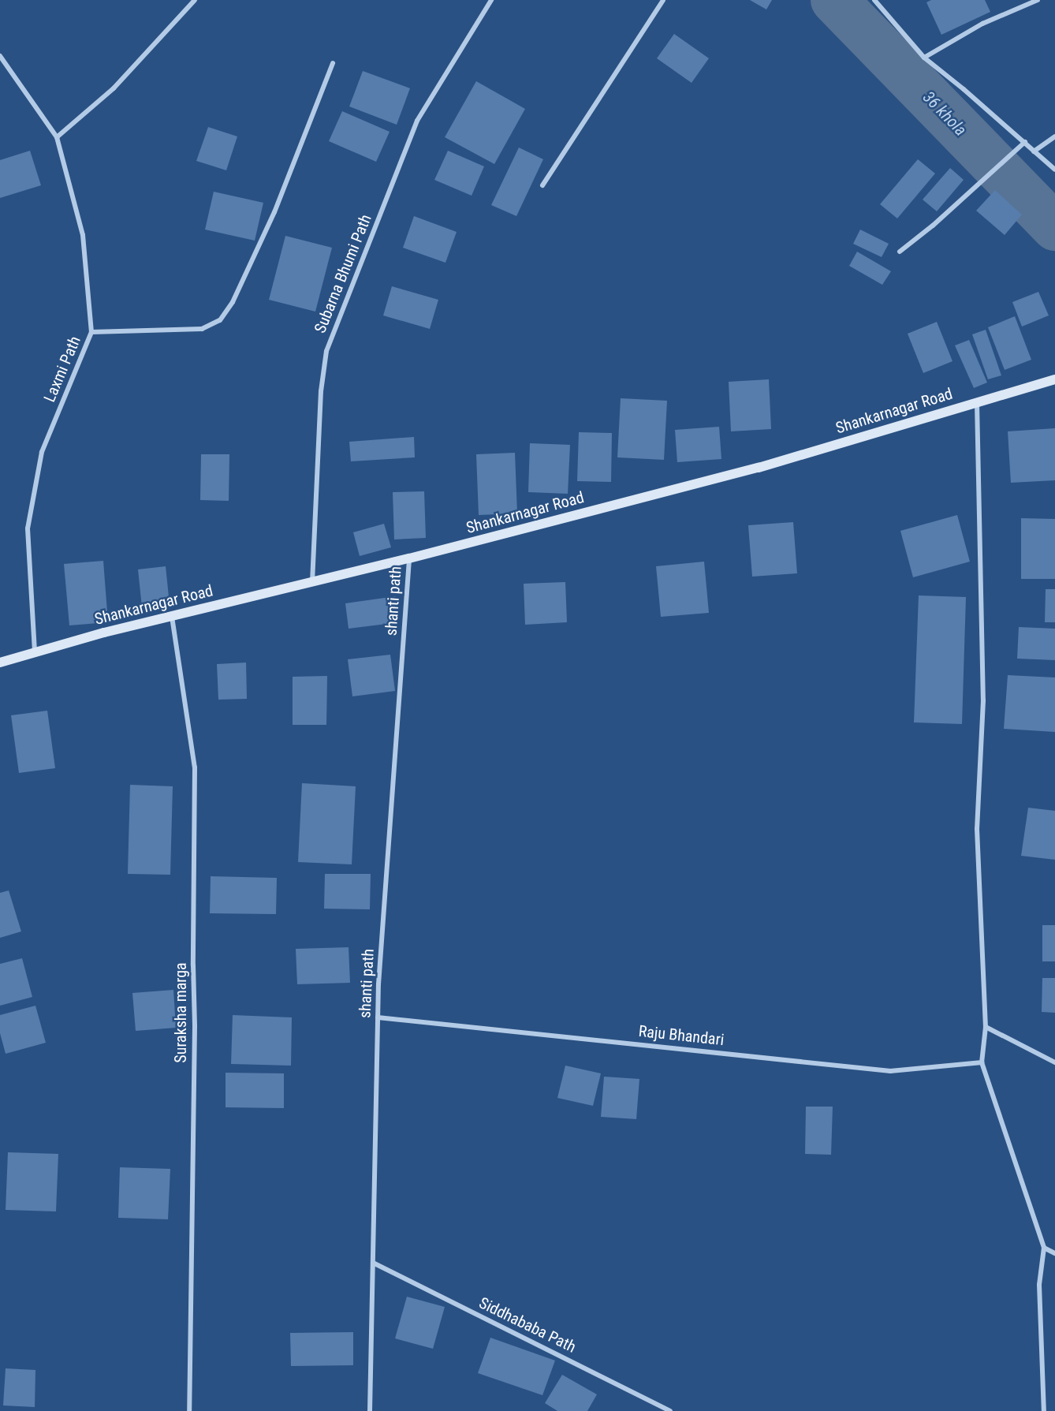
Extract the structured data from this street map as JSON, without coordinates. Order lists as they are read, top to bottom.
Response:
{
  "streets": {
    "street": [
      "Subarna Bhumi Path",
      "Laxmi Path",
      "Shankarnagar Road",
      "shanti path",
      "Suraksha marga",
      "Raju Bhandari",
      "Siddhababa Path"
    ]
  },
  "crossings": [
    ["Subarna Bhumi Path", "Shankarnagar Road"],
    ["Laxmi Path", "Shankarnagar Road"],
    ["Shankarnagar Road", "shanti path"],
    ["Shankarnagar Road", "Suraksha marga"],
    ["shanti path", "Raju Bhandari"],
    ["shanti path", "Siddhababa Path"]
  ],
  "water": ["36 khola"]
}
